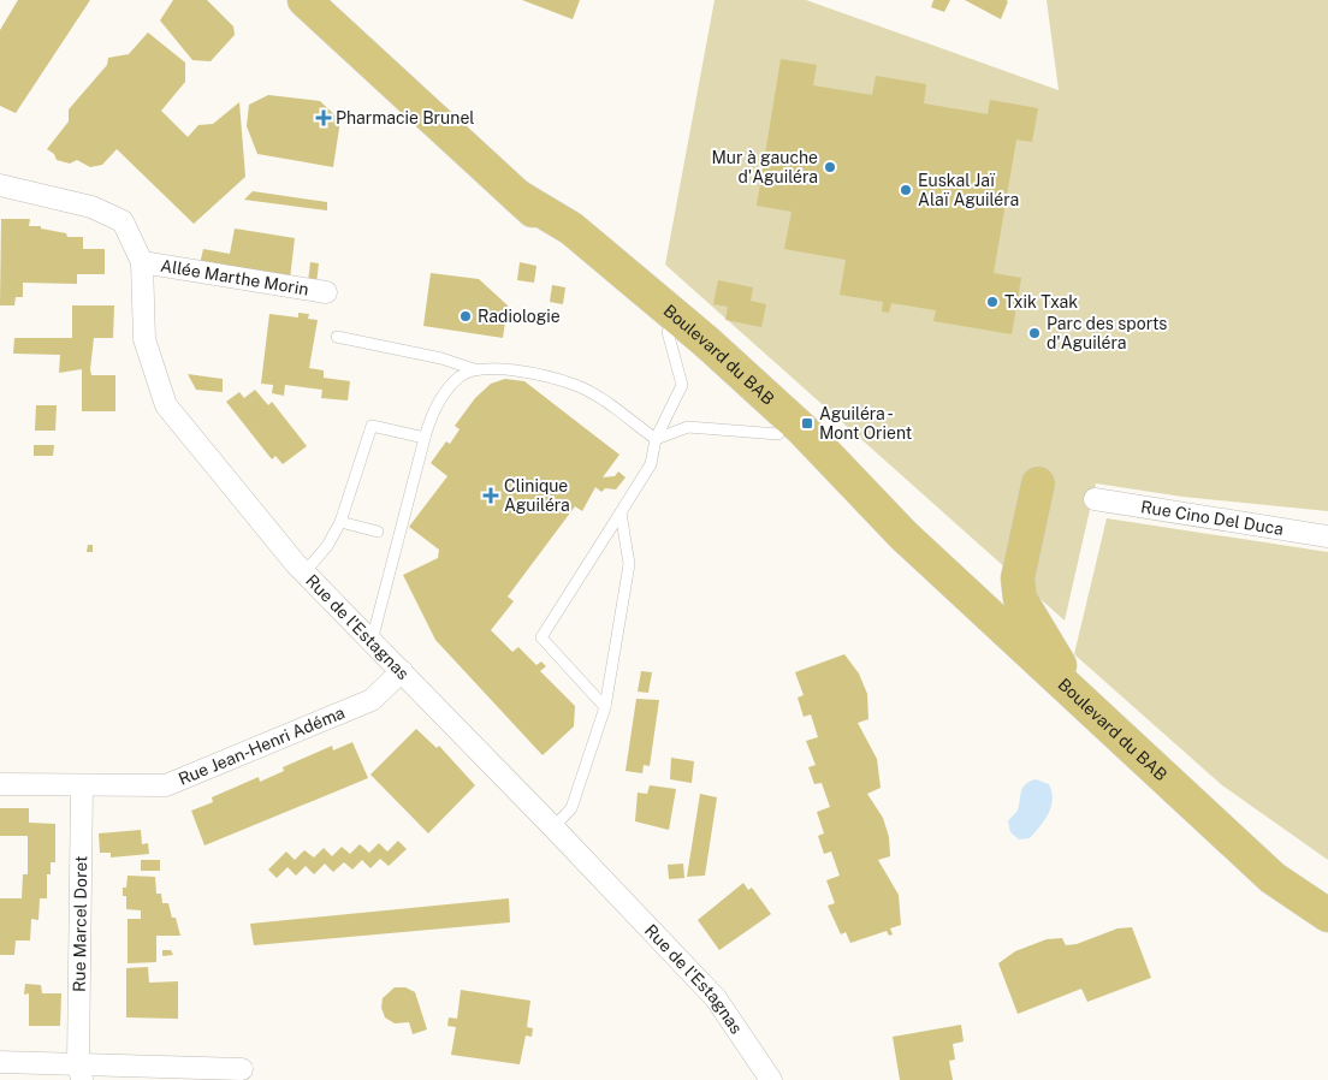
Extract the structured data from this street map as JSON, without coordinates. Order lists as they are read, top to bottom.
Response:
{
  "streets": {
    "main road": ["Boulevard du BAB"],
    "street": [
      "Allée Marthe Morin",
      "Rue Cino Del Duca",
      "Rue de l'Estagnas",
      "Rue Jean-Henri Adéma",
      "Rue Marcel Doret"
    ]
  },
  "crossings": [
    ["Allée Marthe Morin", "Rue de l'Estagnas"],
    ["Rue de l'Estagnas", "Rue Jean-Henri Adéma"],
    ["Rue Jean-Henri Adéma", "Rue Marcel Doret"]
  ],
  "places": {
    "health": ["Pharmacie Brunel", "Clinique Aguiléra"],
    "other": [
      "Mur à gauche d'Aguiléra",
      "Euskal Jaï Alaï Aguiléra",
      "Txik Txak",
      "Radiologie",
      "Parc des sports d'Aguiléra"
    ],
    "transit": ["Aguiléra - Mont Orient"]
  }
}
